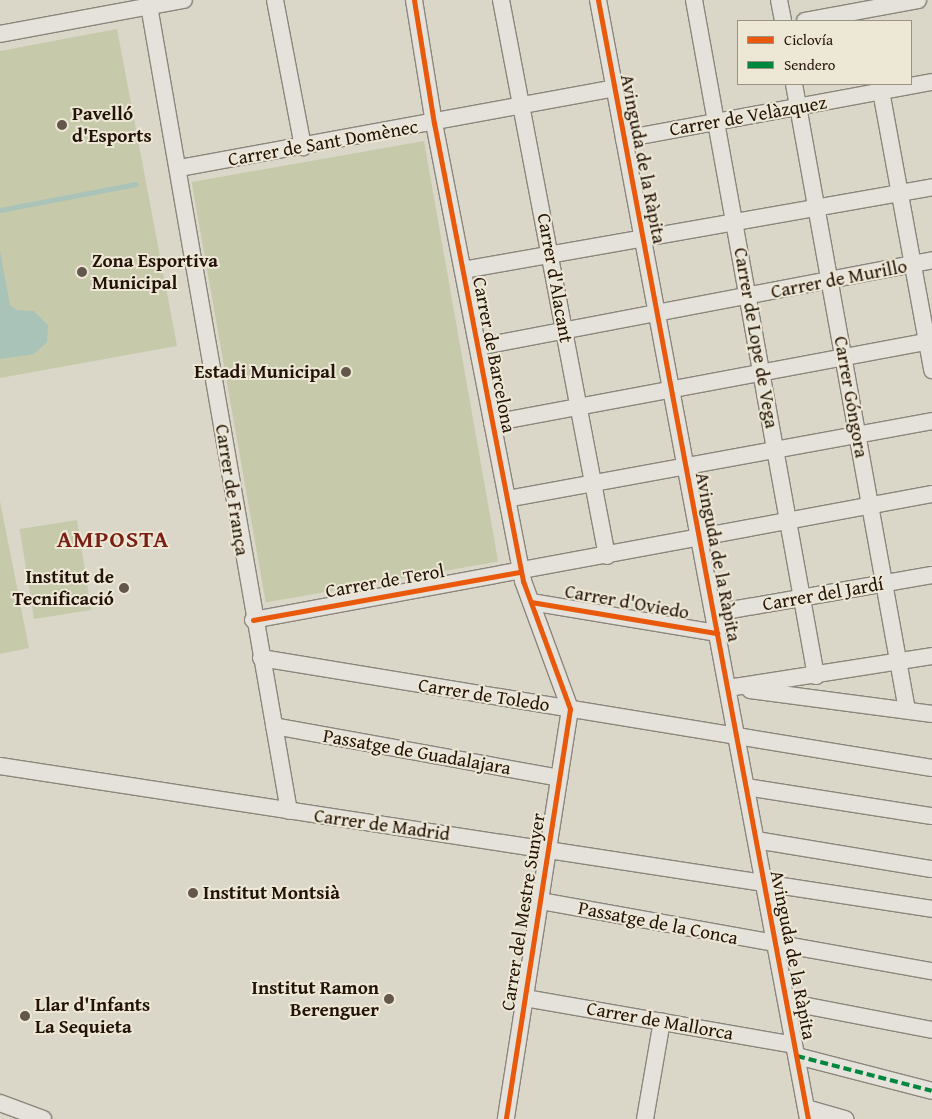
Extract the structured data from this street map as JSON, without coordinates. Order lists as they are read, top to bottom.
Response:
{
  "streets": {
    "street": [
      "Carrer de Velàzquez",
      "Carrer de Sant Domènec",
      "Avinguda de la Ràpita",
      "Carrer d'Alacant",
      "Carrer de Murillo",
      "Carrer de Lope de Vega",
      "Carrer de Barcelona",
      "Carrer Góngora",
      "Carrer de França",
      "Carrer de Terol",
      "Carrer del Jardí",
      "Carrer d'Oviedo",
      "Carrer de Toledo",
      "Passatge de Guadalajara",
      "Carrer de Madrid",
      "Carrer del Mestre Sunyer",
      "Passatge de la Conca",
      "Carrer de Mallorca"
    ]
  },
  "crossings": [
    ["Carrer de Velàzquez", "Avinguda de la Ràpita"],
    ["Carrer de Velàzquez", "Carrer de Lope de Vega"],
    ["Carrer de Velàzquez", "Carrer Góngora"],
    ["Carrer de Sant Domènec", "Avinguda de la Ràpita"],
    ["Carrer de Sant Domènec", "Carrer d'Alacant"],
    ["Carrer de Sant Domènec", "Carrer de Barcelona"],
    ["Carrer de Sant Domènec", "Carrer de França"],
    ["Avinguda de la Ràpita", "Carrer de Murillo"],
    ["Avinguda de la Ràpita", "Carrer de Terol"],
    ["Avinguda de la Ràpita", "Carrer del Jardí"],
    ["Avinguda de la Ràpita", "Carrer d'Oviedo"],
    ["Avinguda de la Ràpita", "Carrer de Toledo"],
    ["Avinguda de la Ràpita", "Carrer de Madrid"],
    ["Avinguda de la Ràpita", "Passatge de la Conca"],
    ["Avinguda de la Ràpita", "Carrer de Mallorca"],
    ["Carrer d'Alacant", "Carrer de Murillo"],
    ["Carrer d'Alacant", "Carrer de Terol"],
    ["Carrer de Murillo", "Carrer de Lope de Vega"],
    ["Carrer de Murillo", "Carrer de Barcelona"],
    ["Carrer de Murillo", "Carrer Góngora"],
    ["Carrer de Lope de Vega", "Carrer de Terol"],
    ["Carrer de Lope de Vega", "Carrer del Jardí"],
    ["Carrer de Barcelona", "Carrer de Terol"],
    ["Carrer de Barcelona", "Carrer d'Oviedo"],
    ["Carrer de Barcelona", "Carrer de Toledo"],
    ["Carrer de Barcelona", "Carrer del Mestre Sunyer"],
    ["Carrer Góngora", "Carrer de Terol"],
    ["Carrer Góngora", "Carrer del Jardí"],
    ["Carrer de França", "Carrer de Terol"],
    ["Carrer de França", "Carrer de Toledo"],
    ["Carrer de França", "Passatge de Guadalajara"],
    ["Carrer de França", "Carrer de Madrid"],
    ["Carrer de Toledo", "Carrer del Mestre Sunyer"],
    ["Passatge de Guadalajara", "Carrer del Mestre Sunyer"],
    ["Carrer de Madrid", "Carrer del Mestre Sunyer"],
    ["Carrer del Mestre Sunyer", "Passatge de la Conca"],
    ["Carrer del Mestre Sunyer", "Carrer de Mallorca"]
  ],
  "districts": ["AMPOSTA"],
  "places": [
    "Pavelló d'Esports",
    "Zona Esportiva Municipal",
    "Estadi Municipal",
    "Institut de Tecnificació",
    "Institut Montsià",
    "Institut Ramon Berenguer",
    "Llar d'Infants La Sequieta"
  ],
  "legend": ["Ciclovía", "Sendero"]
}
